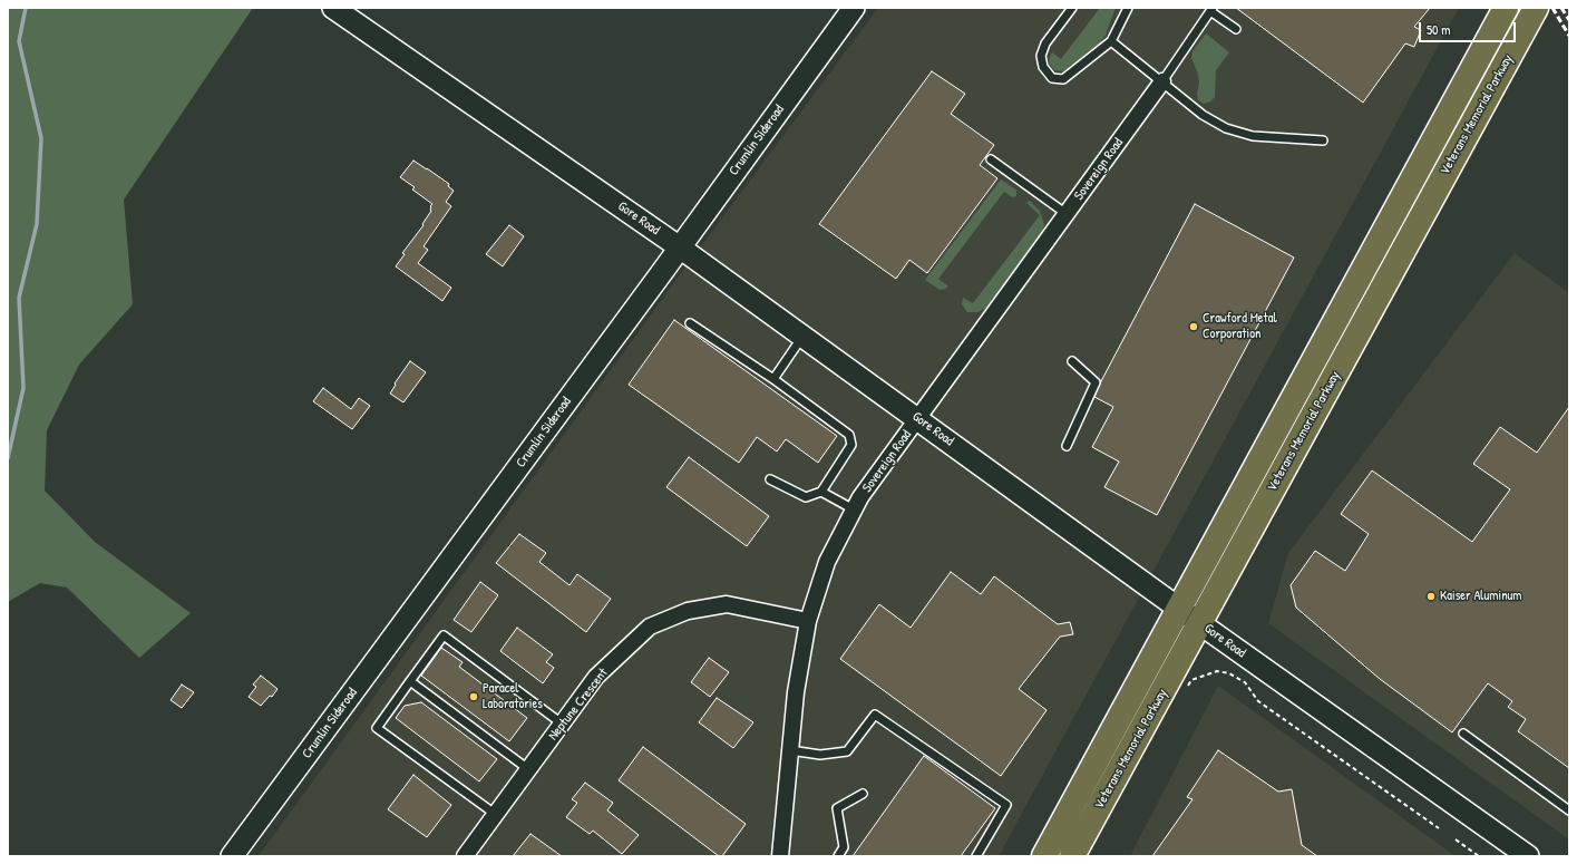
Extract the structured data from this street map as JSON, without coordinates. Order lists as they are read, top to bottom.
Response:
{
  "streets": {
    "highway": ["Veterans Memorial Parkway"],
    "main road": ["Crumlin Sideroad", "Gore Road"],
    "street": ["Sovereign Road", "Neptune Crescent"]
  },
  "crossings": [
    ["Veterans Memorial Parkway", "Gore Road"],
    ["Crumlin Sideroad", "Gore Road"],
    ["Sovereign Road", "Gore Road"],
    ["Sovereign Road", "Neptune Crescent"]
  ],
  "places": ["Crawford Metal Corporation", "Kaiser Aluminum", "Paracel Laboratories"],
  "scale_bar": "50 m"
}
